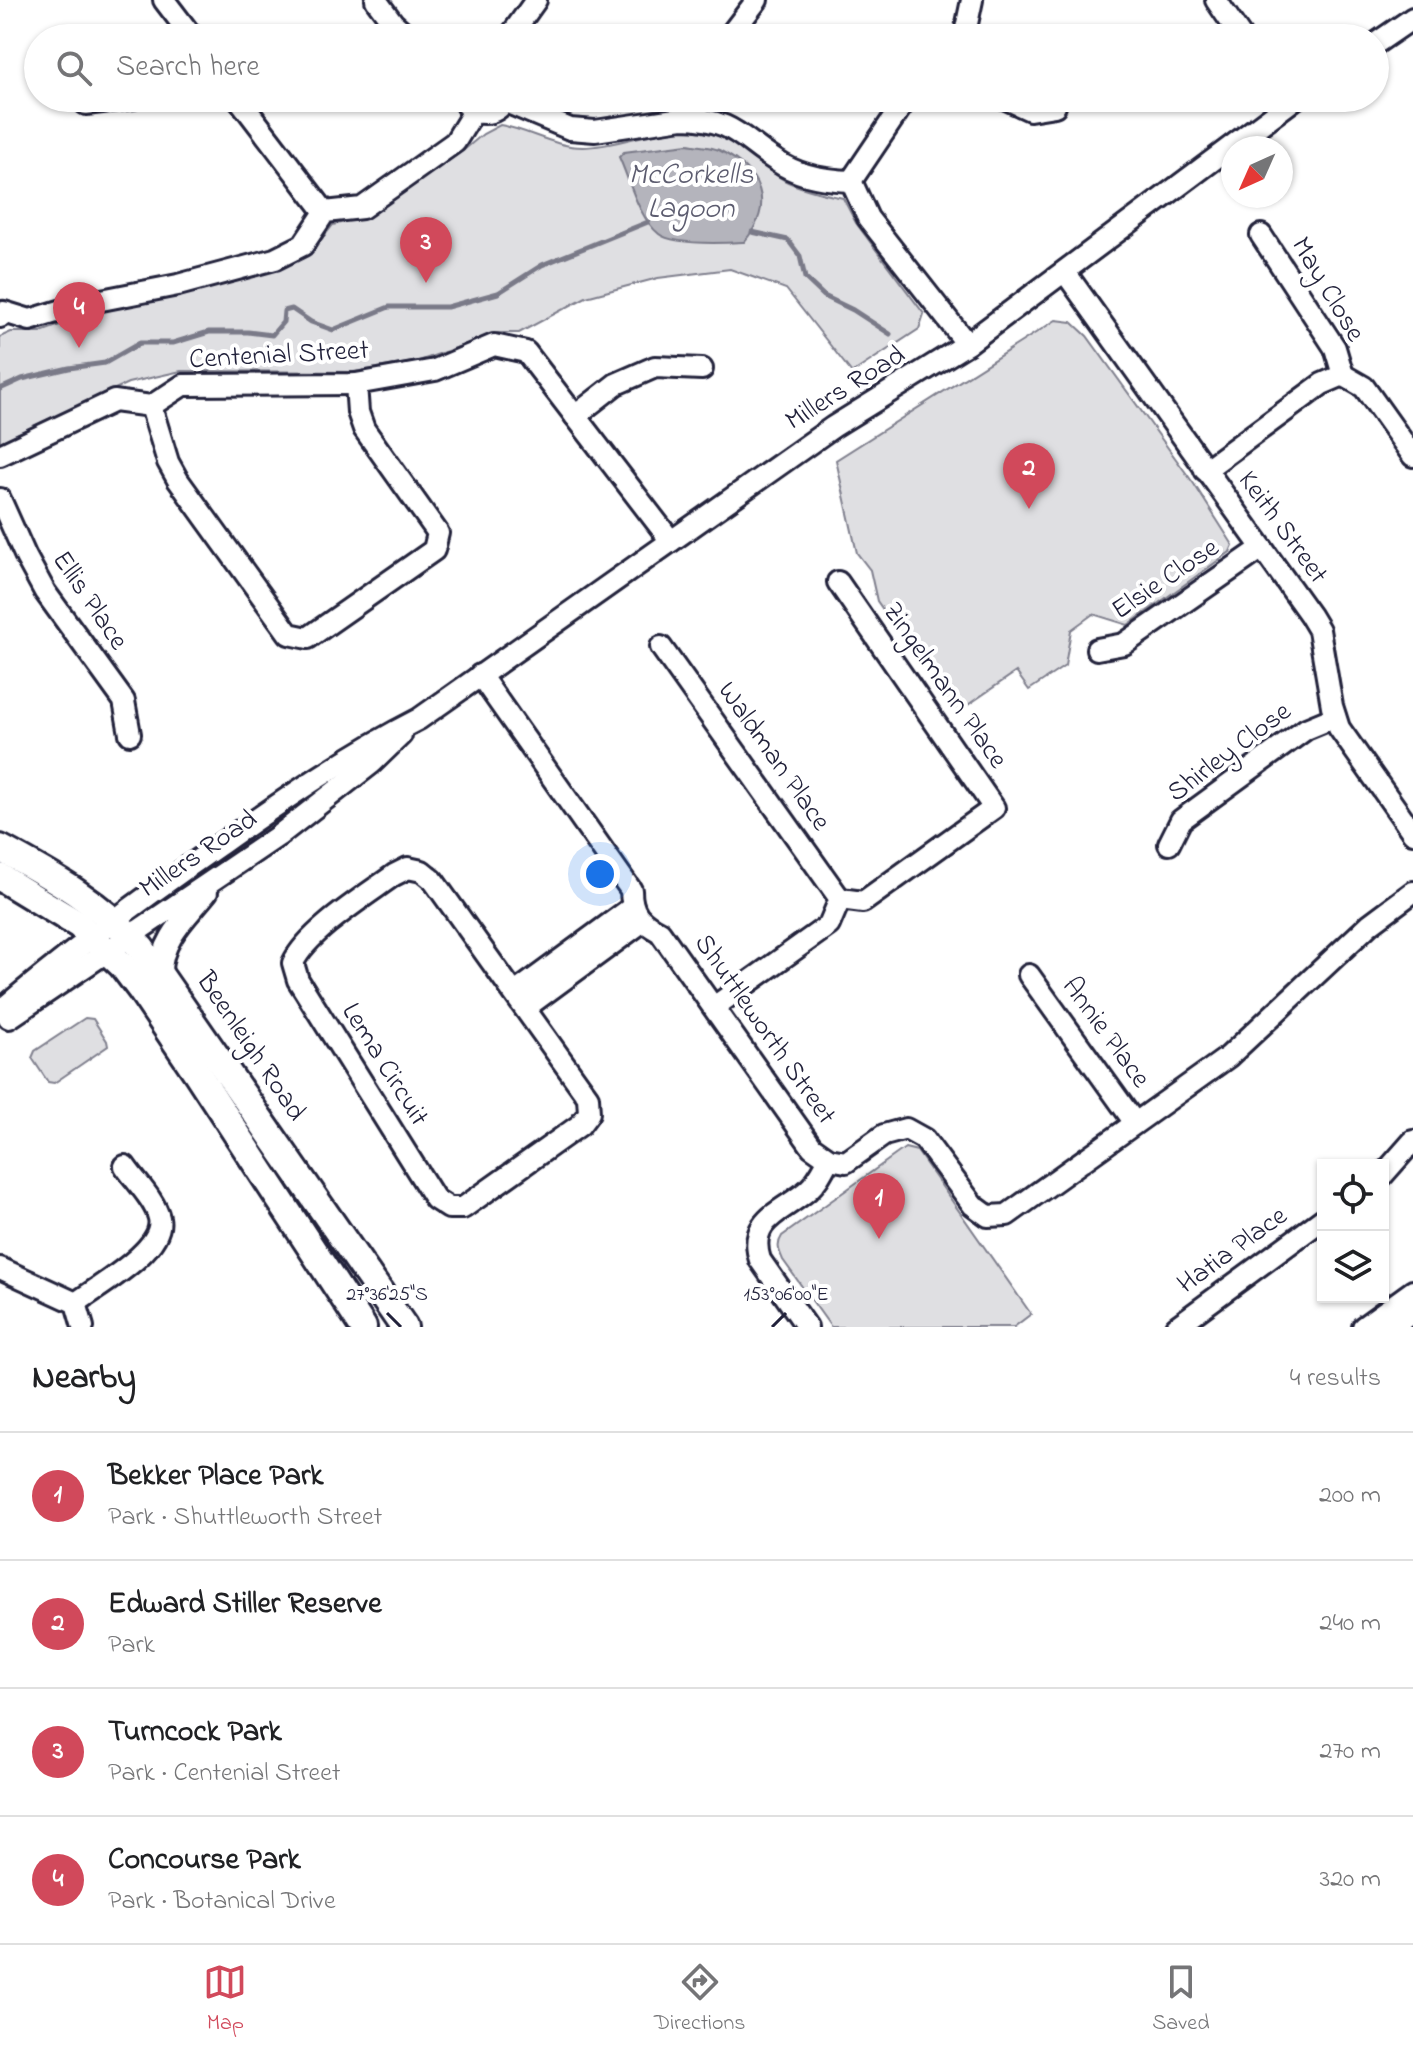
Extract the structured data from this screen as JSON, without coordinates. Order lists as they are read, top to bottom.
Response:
{
  "streets": {
    "main road": ["Beenleigh Road"],
    "street": [
      "May Close",
      "Centenial Street",
      "Millers Road",
      "Keith Street",
      "Elsie Close",
      "Ellis Place",
      "Zingelmann Place",
      "Shirley Close",
      "Waldman Place",
      "Shuttleworth Street",
      "Annie Place",
      "Lema Circuit",
      "Hatia Place"
    ]
  },
  "crossings": [
    ["Centenial Street", "Millers Road"],
    ["Millers Road", "Keith Street"],
    ["Millers Road", "Shuttleworth Street"],
    ["Millers Road", "Beenleigh Road"],
    ["Keith Street", "Elsie Close"],
    ["Keith Street", "Shirley Close"],
    ["Zingelmann Place", "Waldman Place"],
    ["Shuttleworth Street", "Annie Place"]
  ],
  "water": ["McCorkells Lagoon"],
  "north": "bottom left",
  "page": {
    "search": "Search here",
    "pins": [
      "3",
      "4",
      "2",
      "1"
    ],
    "heading": ["Nearby", "4 results"],
    "list": [
      {
        "mark": "1",
        "name": "Bekker Place Park",
        "note": "Park · Shuttleworth Street",
        "value": "200 m"
      },
      {
        "mark": "2",
        "name": "Edward Stiller Reserve",
        "note": "Park",
        "value": "240 m"
      },
      {
        "mark": "3",
        "name": "Turncock Park",
        "note": "Park · Centenial Street",
        "value": "270 m"
      },
      {
        "mark": "4",
        "name": "Concourse Park",
        "note": "Park · Botanical Drive",
        "value": "320 m"
      }
    ],
    "nav": ["Map", "Directions", "Saved"]
  },
  "coordinates": ["153°06'00\"E", "27°36'25\"S"]
}
